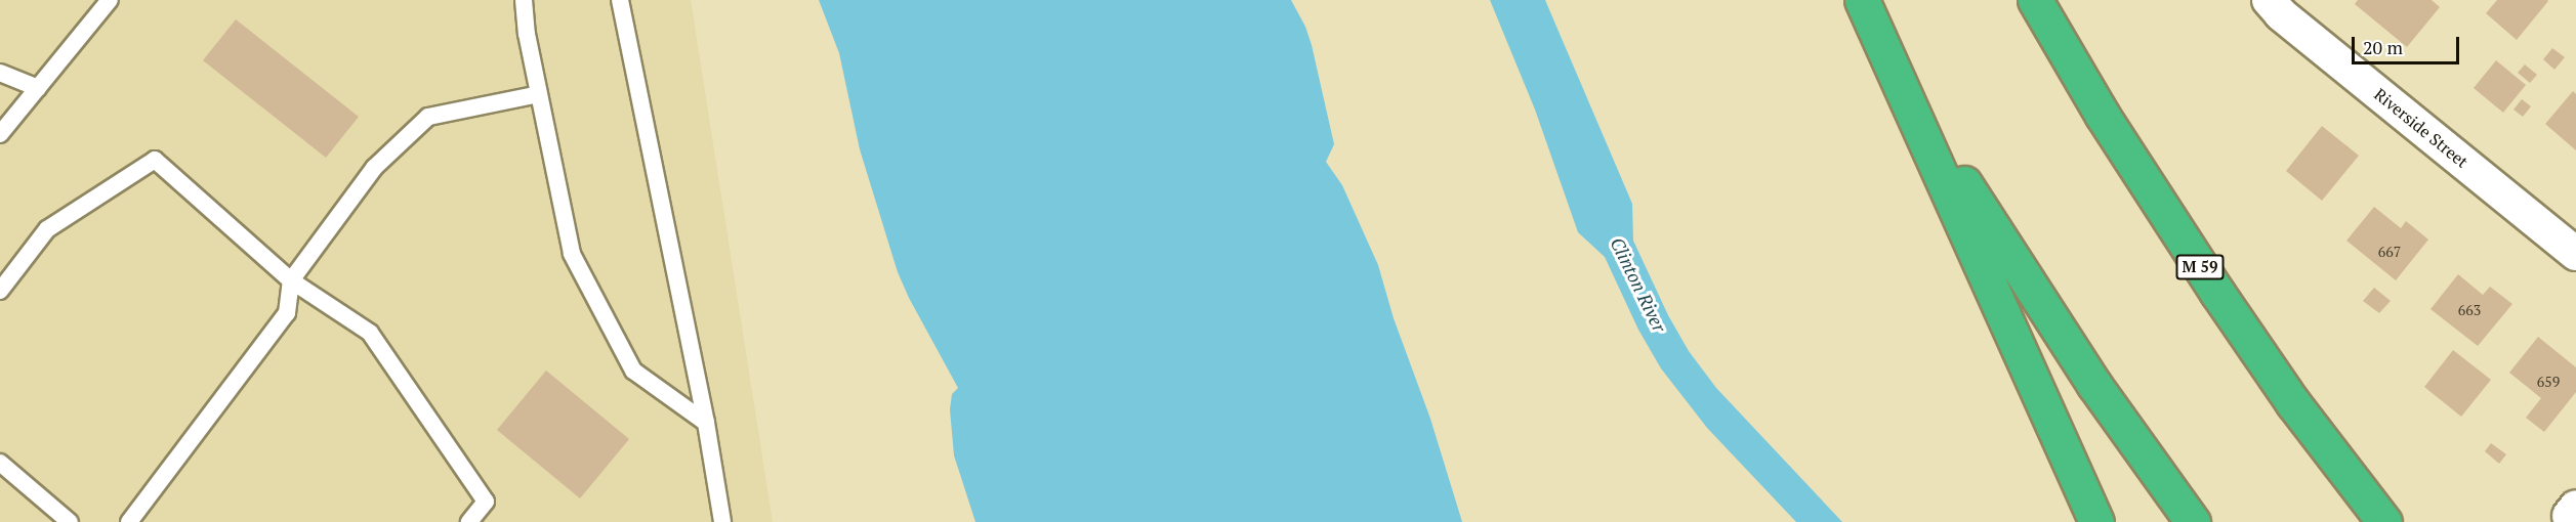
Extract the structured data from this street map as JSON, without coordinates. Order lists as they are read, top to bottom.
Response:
{
  "streets": {
    "highway": ["M 59"],
    "street": ["Riverside Street"]
  },
  "water": ["Clinton River"],
  "house_numbers": ["667", "663", "659"],
  "scale_bar": "20 m"
}
